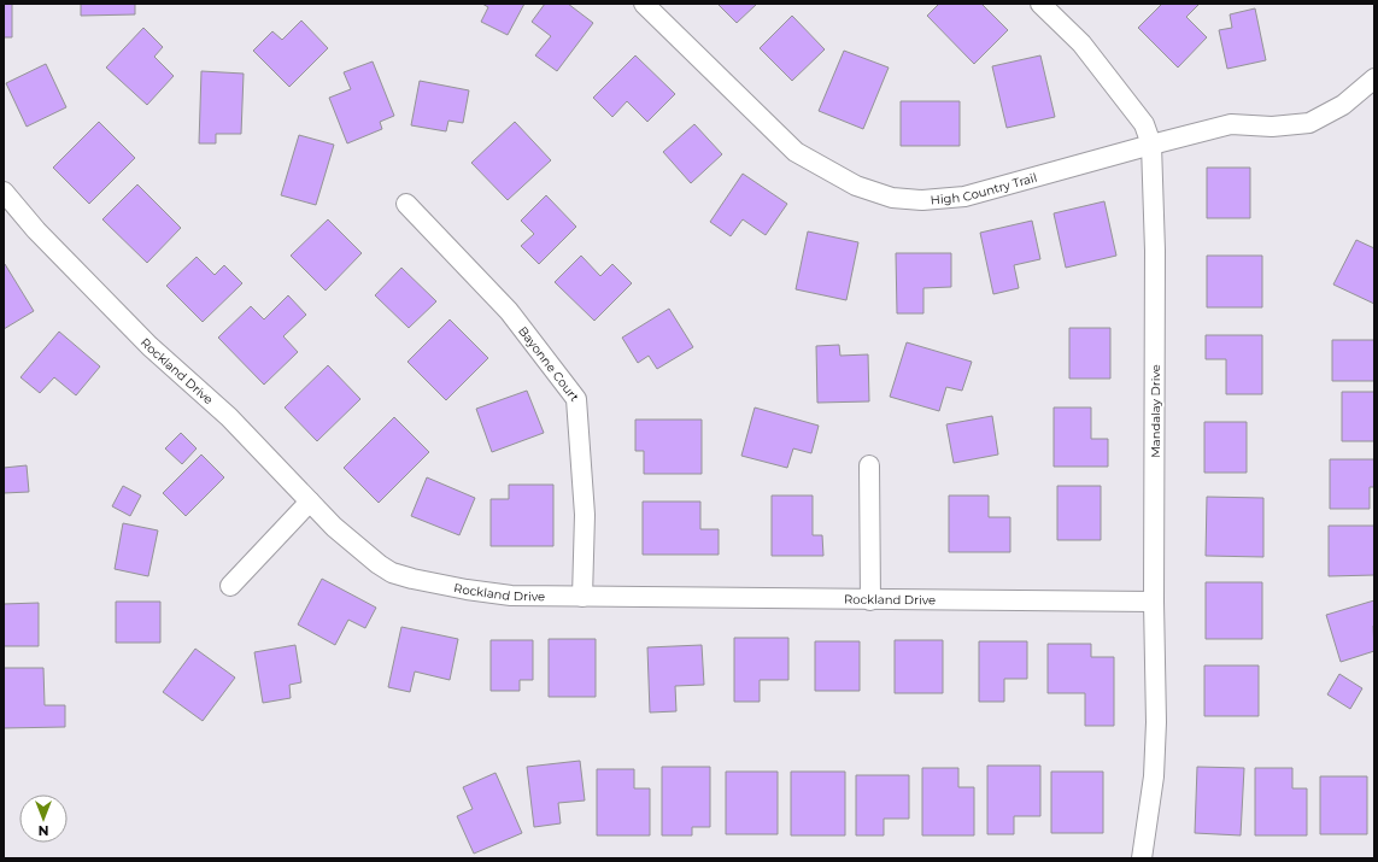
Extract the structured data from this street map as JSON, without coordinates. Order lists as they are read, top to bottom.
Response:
{
  "streets": {
    "street": [
      "High Country Trail",
      "Bayonne Court",
      "Rockland Drive",
      "Mandalay Drive"
    ]
  },
  "crossings": [
    ["High Country Trail", "Mandalay Drive"],
    ["Bayonne Court", "Rockland Drive"],
    ["Rockland Drive", "Mandalay Drive"]
  ],
  "north": "bottom"
}
